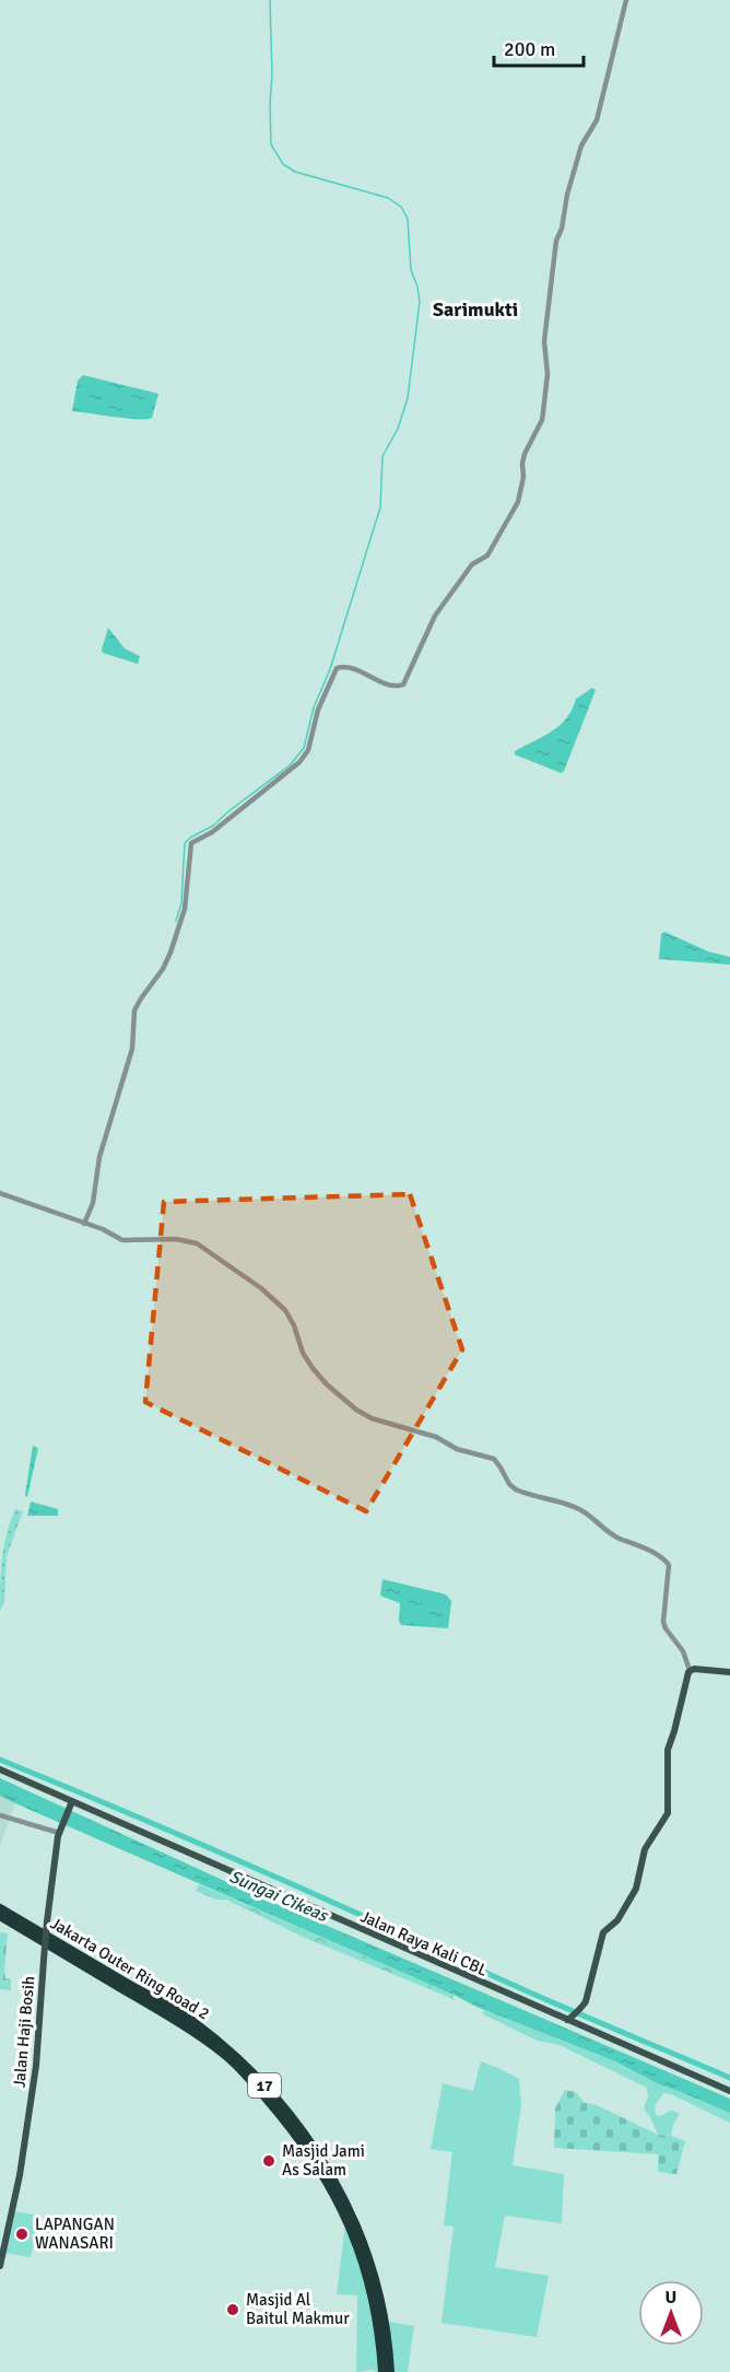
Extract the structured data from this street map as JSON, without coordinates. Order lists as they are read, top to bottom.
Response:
{
  "streets": {
    "highway": ["Jakarta Outer Ring Road 2", "17"],
    "main road": ["Jalan Raya Kali CBL", "Jalan Haji Bosih"]
  },
  "crossings": [
    ["Jalan Raya Kali CBL", "Jalan Haji Bosih"]
  ],
  "districts": ["Sarimukti"],
  "water": ["Sungai Cikeas"],
  "places": ["Masjid Jami As Salam", "LAPANGAN WANASARI", "Masjid Al Baitul Makmur"],
  "scale_bar": "200 m",
  "north": "top"
}
